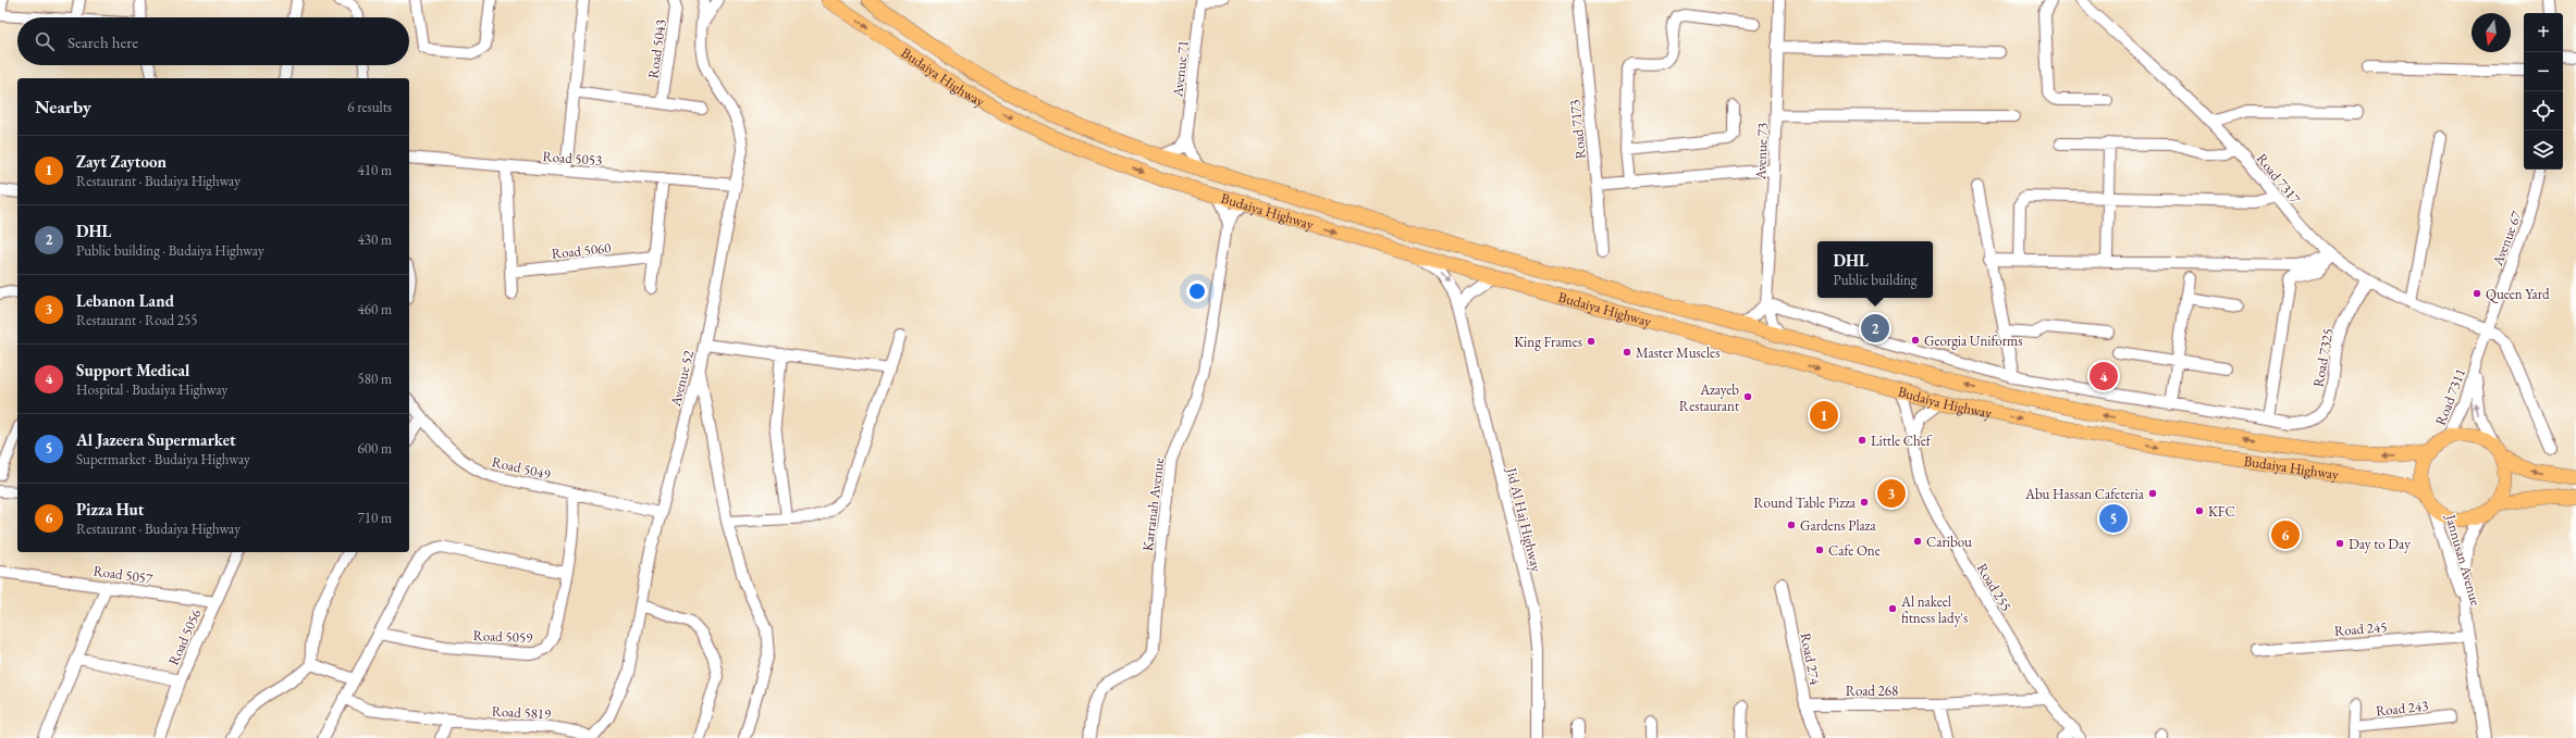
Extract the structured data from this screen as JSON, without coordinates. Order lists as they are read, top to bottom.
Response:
{
  "streets": {
    "main road": ["Budaiya Highway"],
    "street": [
      "Road 5043",
      "Avenue 71",
      "Road 7173",
      "Avenue 73",
      "Road 5053",
      "Road 7317",
      "Avenue 67",
      "Road 5060",
      "Road 7325",
      "Avenue 52",
      "Road 7311",
      "Road 5049",
      "Karranah Avenue",
      "Jid Al Haj Highway",
      "Jannusan Avenue",
      "Road 5057",
      "Road 255",
      "Road 245",
      "Road 5059",
      "Road 5056",
      "Road 274",
      "Road 268",
      "Road 243",
      "Road 5819"
    ]
  },
  "crossings": [
    ["Budaiya Highway", "Avenue 73"],
    ["Budaiya Highway", "Road 7311"],
    ["Budaiya Highway", "Karranah Avenue"],
    ["Budaiya Highway", "Jid Al Haj Highway"],
    ["Budaiya Highway", "Jannusan Avenue"],
    ["Budaiya Highway", "Road 255"],
    ["Road 5053", "Avenue 52"],
    ["Road 7317", "Avenue 67"],
    ["Road 7317", "Road 7325"],
    ["Avenue 67", "Road 7311"],
    ["Avenue 52", "Road 5049"],
    ["Avenue 52", "Road 5819"],
    ["Road 7311", "Jannusan Avenue"],
    ["Road 5049", "Road 5059"],
    ["Jannusan Avenue", "Road 245"],
    ["Road 5057", "Road 5056"],
    ["Road 255", "Road 268"],
    ["Road 274", "Road 268"]
  ],
  "places": [
    "Queen Yard",
    "Georgia Uniforms",
    "King Frames",
    "Master Muscles",
    "Azayeb Restaurant",
    "Little Chef",
    "Abu Hassan Cafeteria",
    "Round Table Pizza",
    "KFC",
    "Gardens Plaza",
    "Caribou",
    "Day to Day",
    "Cafe One",
    "Al nakeel fitness lady's"
  ],
  "north": "bottom",
  "page": {
    "map_buttons": ["+", "−"],
    "search": "Search here",
    "heading": ["Nearby", "6 results"],
    "list": [
      {
        "mark": "1",
        "name": "Zayt Zaytoon",
        "note": "Restaurant · Budaiya Highway",
        "value": "410 m"
      },
      {
        "mark": "2",
        "name": "DHL",
        "note": "Public building · Budaiya Highway",
        "value": "430 m"
      },
      {
        "mark": "3",
        "name": "Lebanon Land",
        "note": "Restaurant · Road 255",
        "value": "460 m"
      },
      {
        "mark": "4",
        "name": "Support Medical",
        "note": "Hospital · Budaiya Highway",
        "value": "580 m"
      },
      {
        "mark": "5",
        "name": "Al Jazeera Supermarket",
        "note": "Supermarket · Budaiya Highway",
        "value": "600 m"
      },
      {
        "mark": "6",
        "name": "Pizza Hut",
        "note": "Restaurant · Budaiya Highway",
        "value": "710 m"
      }
    ],
    "popup": ["DHL", "Public building"],
    "pins": [
      "2",
      "4",
      "1",
      "3",
      "5",
      "6"
    ]
  }
}
